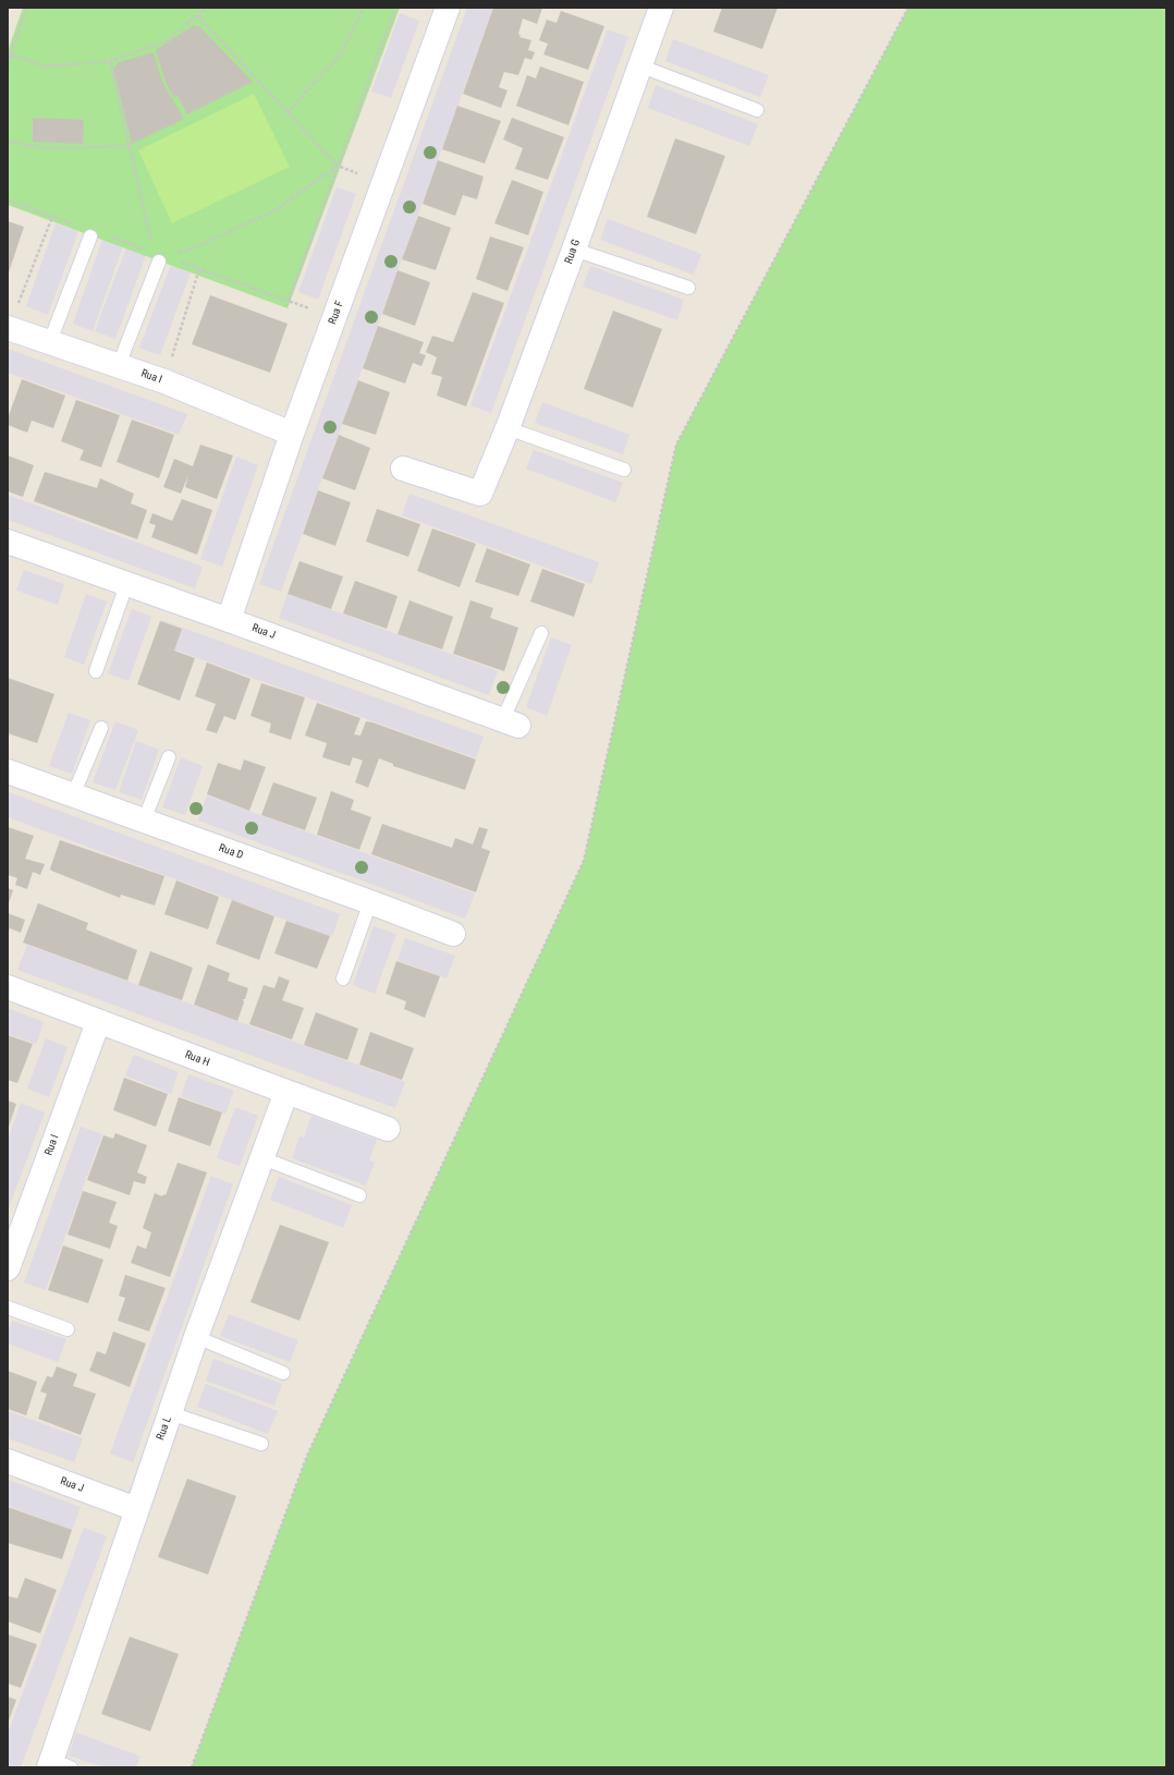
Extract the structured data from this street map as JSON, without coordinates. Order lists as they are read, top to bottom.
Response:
{
  "streets": {
    "street": [
      "Rua G",
      "Rua F",
      "Rua I",
      "Rua J",
      "Rua D",
      "Rua H",
      "Rua L"
    ]
  },
  "crossings": [
    ["Rua F", "Rua I"],
    ["Rua F", "Rua J"],
    ["Rua I", "Rua H"],
    ["Rua J", "Rua L"],
    ["Rua H", "Rua L"]
  ]
}
